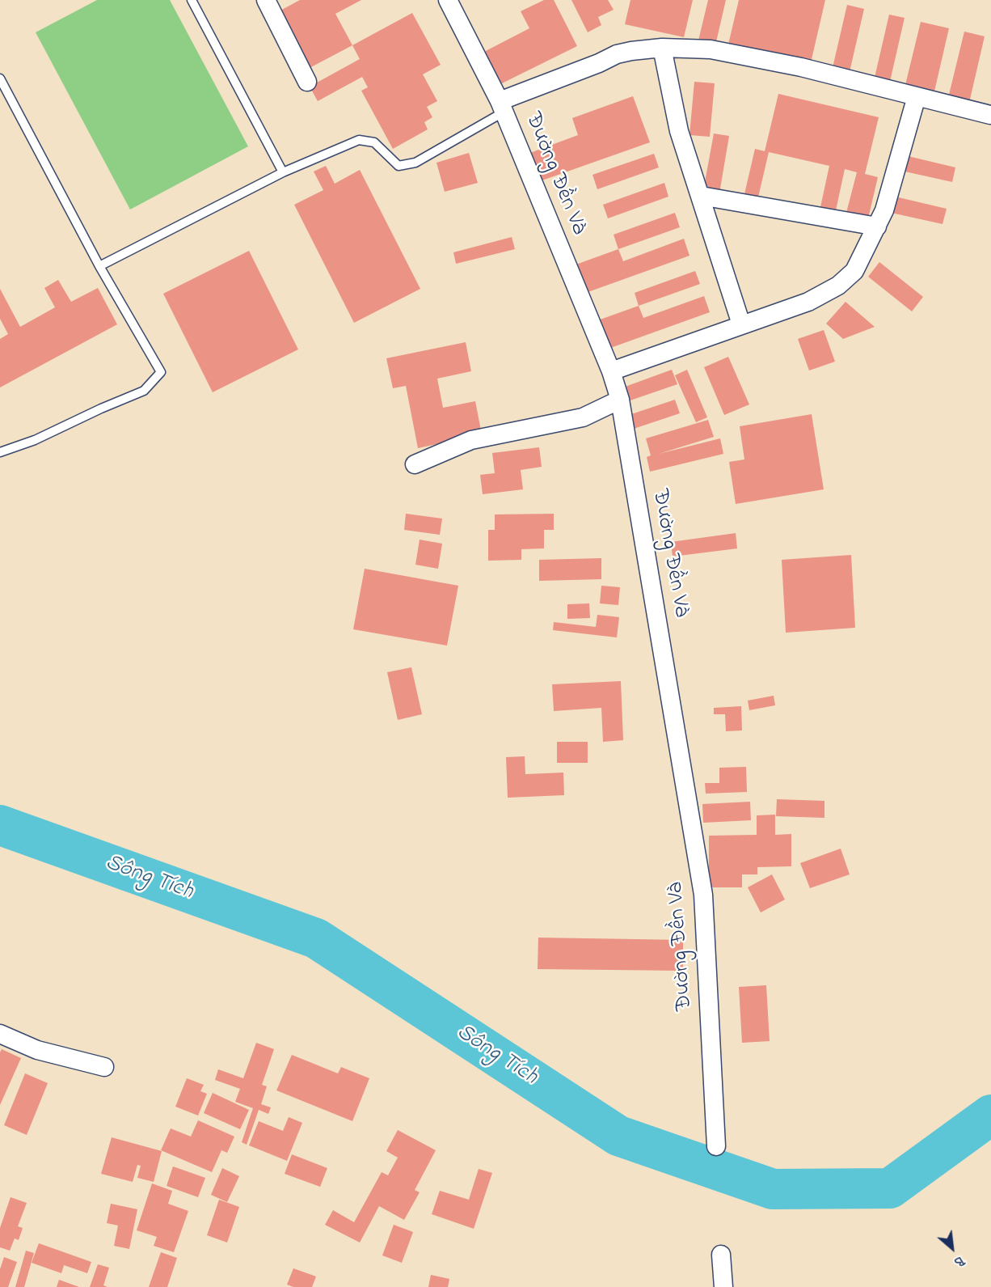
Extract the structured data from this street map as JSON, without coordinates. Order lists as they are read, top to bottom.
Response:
{
  "streets": {
    "street": ["Đường Đền Và"]
  },
  "water": ["Sông Tích"],
  "north": "bottom right"
}
